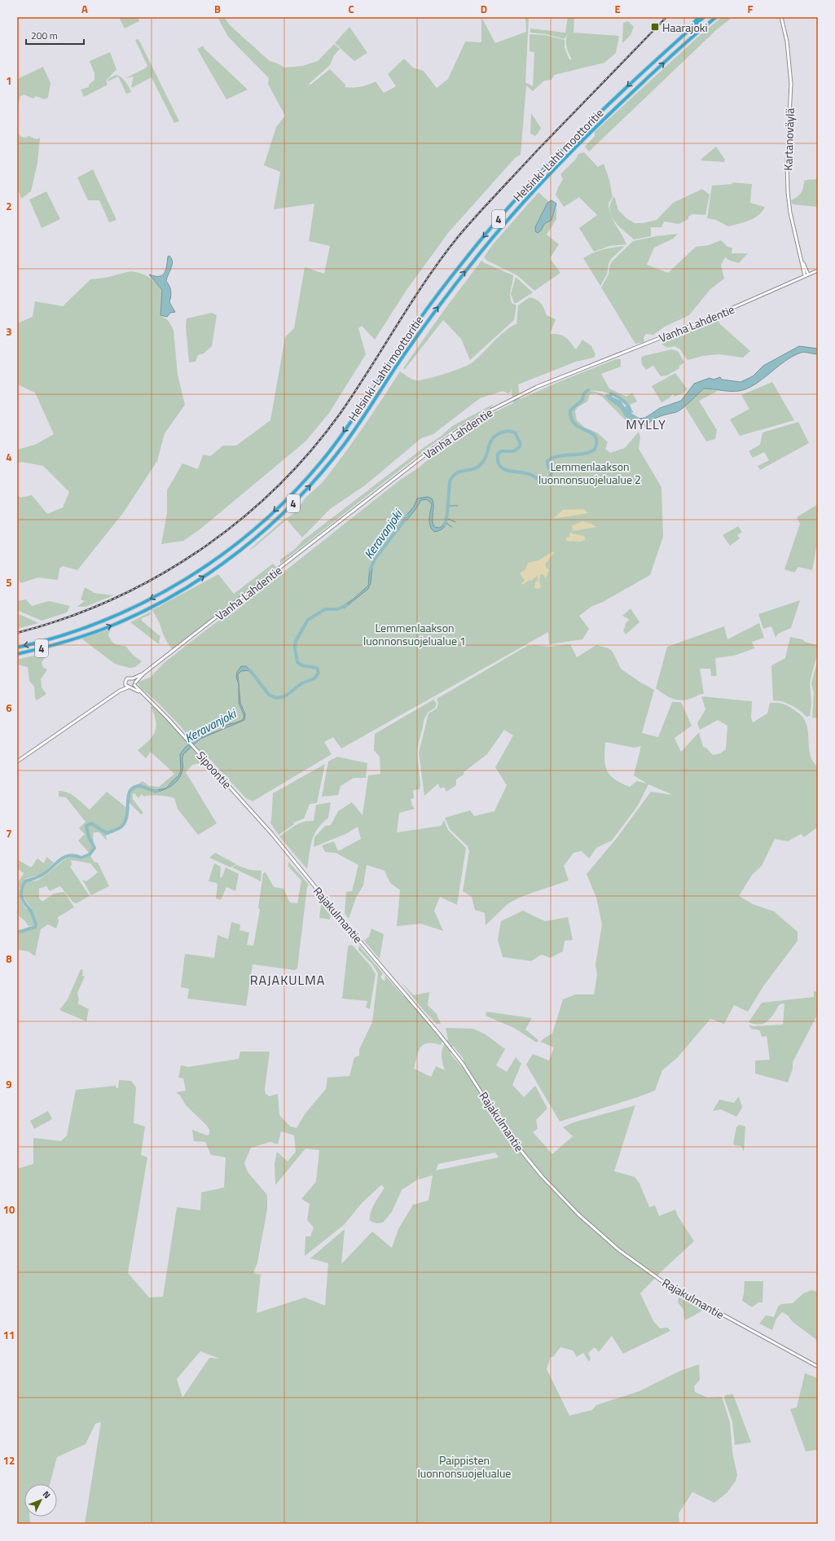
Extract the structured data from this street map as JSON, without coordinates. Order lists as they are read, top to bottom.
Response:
{
  "streets": {
    "highway": ["Helsinki-Lahti moottoritie", "4"],
    "main road": [
      "Kartanoväylä",
      "Vanha Lahdentie",
      "Sipoontie",
      "Rajakulmantie"
    ]
  },
  "crossings": [
    ["Kartanoväylä", "Vanha Lahdentie"],
    ["Vanha Lahdentie", "Sipoontie"],
    ["Sipoontie", "Rajakulmantie"]
  ],
  "districts": ["MYLLY", "RAJAKULMA"],
  "water": ["Keravanjoki"],
  "parks": ["Lemmenlaakson luonnonsuojelualue 2", "Lemmenlaakson luonnonsuojelualue 1", "Paippisten luonnonsuojelualue"],
  "places": {
    "transit": ["Haarajoki"]
  },
  "scale_bar": "200 m",
  "north": "top right",
  "grid": {
    "columns": [
      "A",
      "B",
      "C",
      "D",
      "E",
      "F"
    ],
    "rows": [
      "1",
      "2",
      "3",
      "4",
      "5",
      "6",
      "7",
      "8",
      "9",
      "10",
      "11",
      "12"
    ]
  }
}
